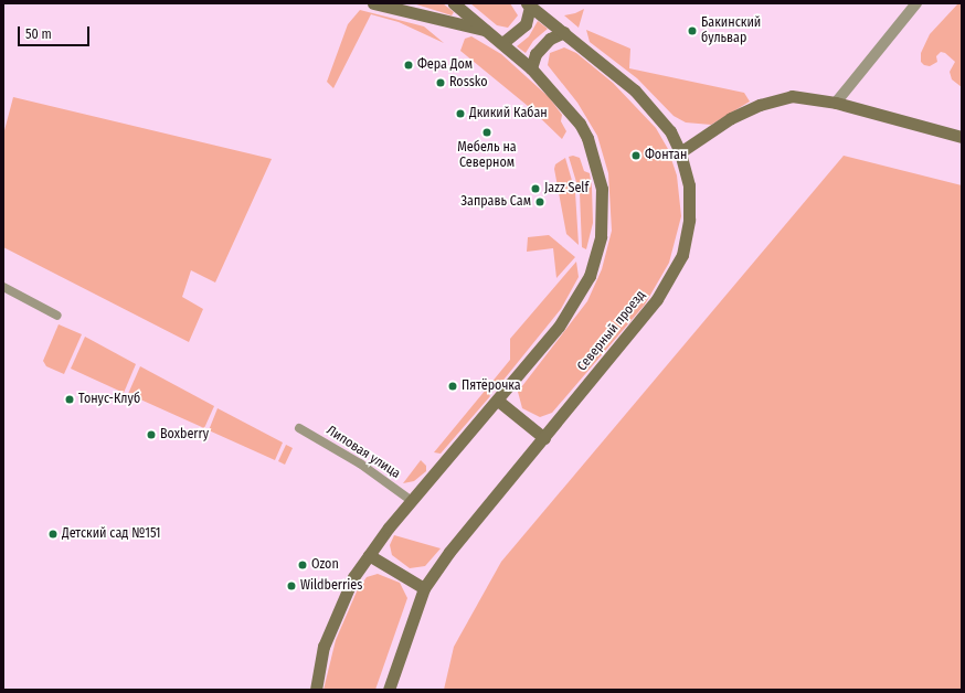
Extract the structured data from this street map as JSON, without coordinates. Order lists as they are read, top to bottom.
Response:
{
  "streets": {
    "main road": ["Северный проезд"],
    "street": ["Липовая улица"]
  },
  "places": [
    "Бакинский бульвар",
    "Фера Дом",
    "Rossko",
    "Дкикий Кабан",
    "Мебель на Северном",
    "Фонтан",
    "Jazz Self",
    "Заправь Сам",
    "Пятёрочка",
    "Тонус-Клуб",
    "Boxberry",
    "Детский сад №151",
    "Ozon",
    "Wildberries"
  ],
  "scale_bar": "50 m"
}
